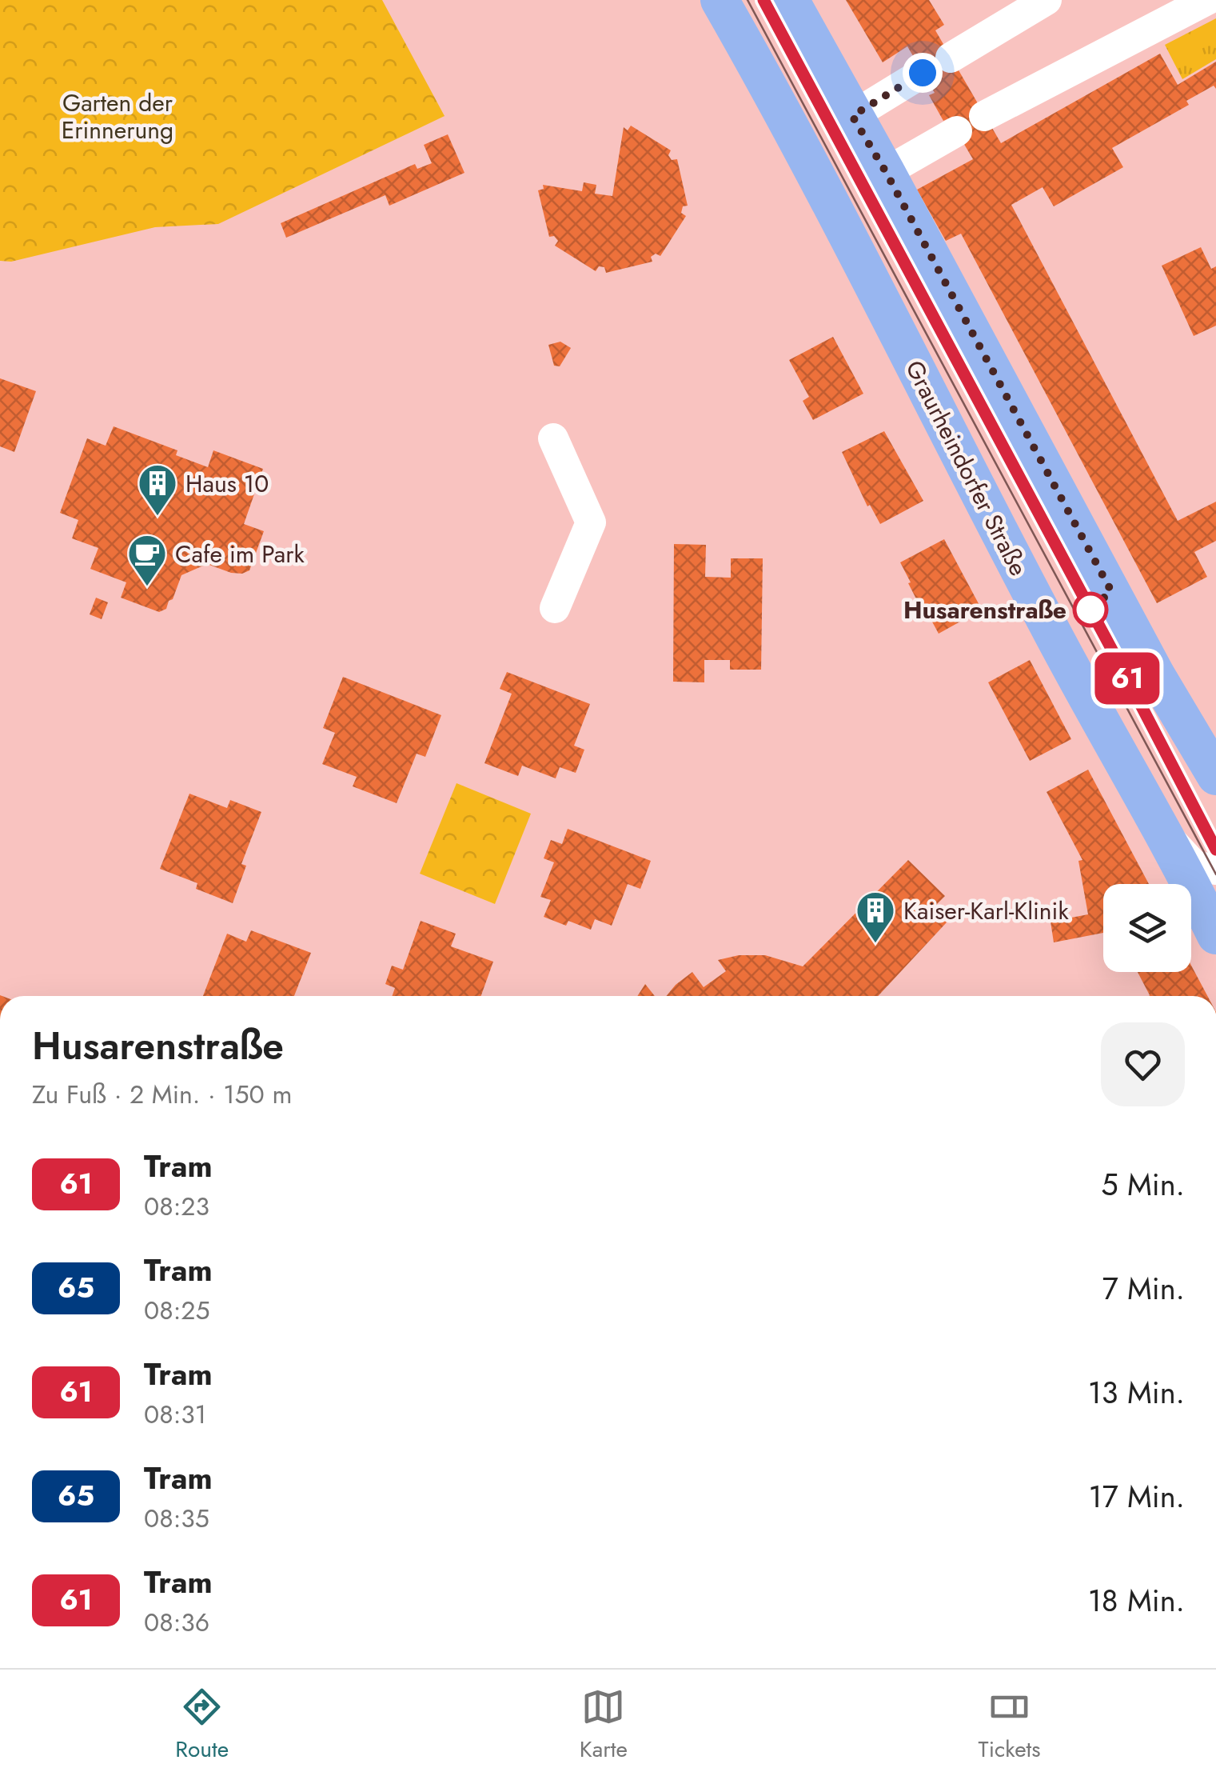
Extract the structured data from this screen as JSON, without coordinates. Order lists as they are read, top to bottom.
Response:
{
  "streets": {
    "main road": ["Graurheindorfer Straße"]
  },
  "parks": ["Garten der Erinnerung"],
  "places": {
    "building": ["Haus 10", "Kaiser-Karl-Klinik"],
    "cafe": ["Cafe im Park"],
    "other": ["Husarenstraße"]
  },
  "lines": ["tram line 61"],
  "page": {
    "on_map": "61",
    "heading": ["Husarenstraße", "Zu Fuß · 2 Min. · 150 m"],
    "list": [
      {
        "mark": "61",
        "name": "Tram",
        "note": "08:23",
        "value": "5 Min."
      },
      {
        "mark": "65",
        "name": "Tram",
        "note": "08:25",
        "value": "7 Min."
      },
      {
        "mark": "61",
        "name": "Tram",
        "note": "08:31",
        "value": "13 Min."
      },
      {
        "mark": "65",
        "name": "Tram",
        "note": "08:35",
        "value": "17 Min."
      },
      {
        "mark": "61",
        "name": "Tram",
        "note": "08:36",
        "value": "18 Min."
      }
    ],
    "tabs": ["Route", "Karte", "Tickets"]
  }
}
